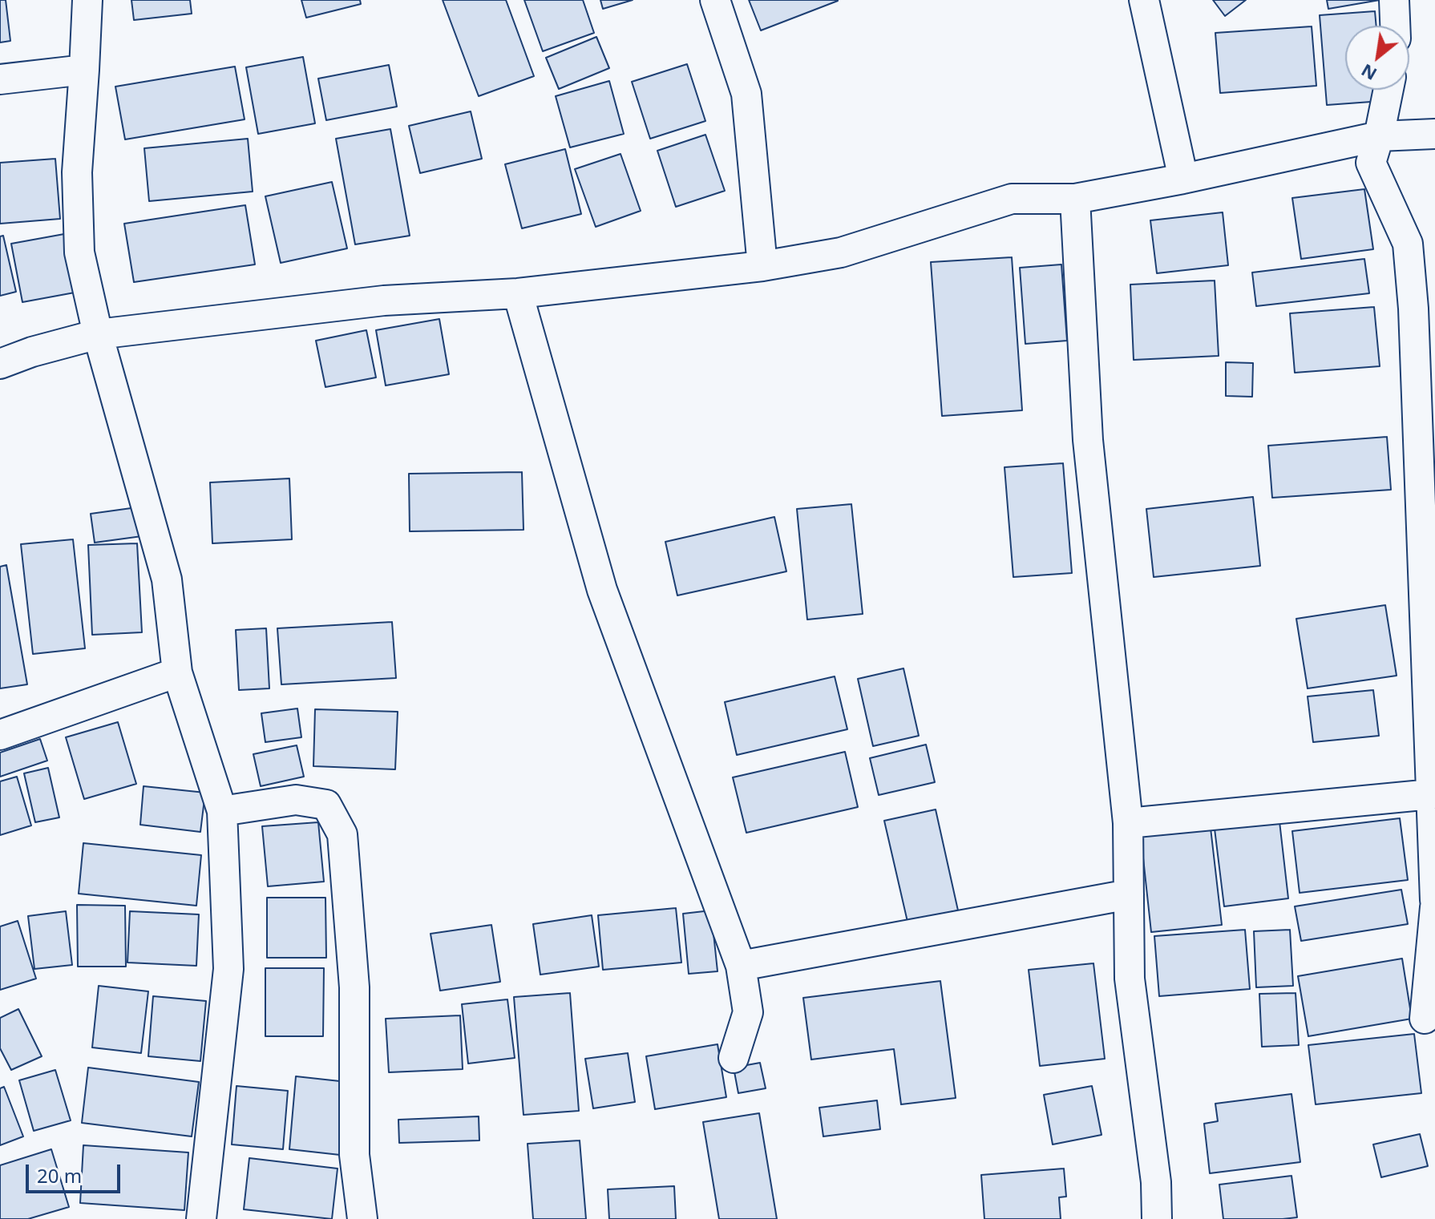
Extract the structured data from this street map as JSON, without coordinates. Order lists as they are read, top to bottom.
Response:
{
  "scale_bar": "20 m",
  "north": "bottom left"
}
